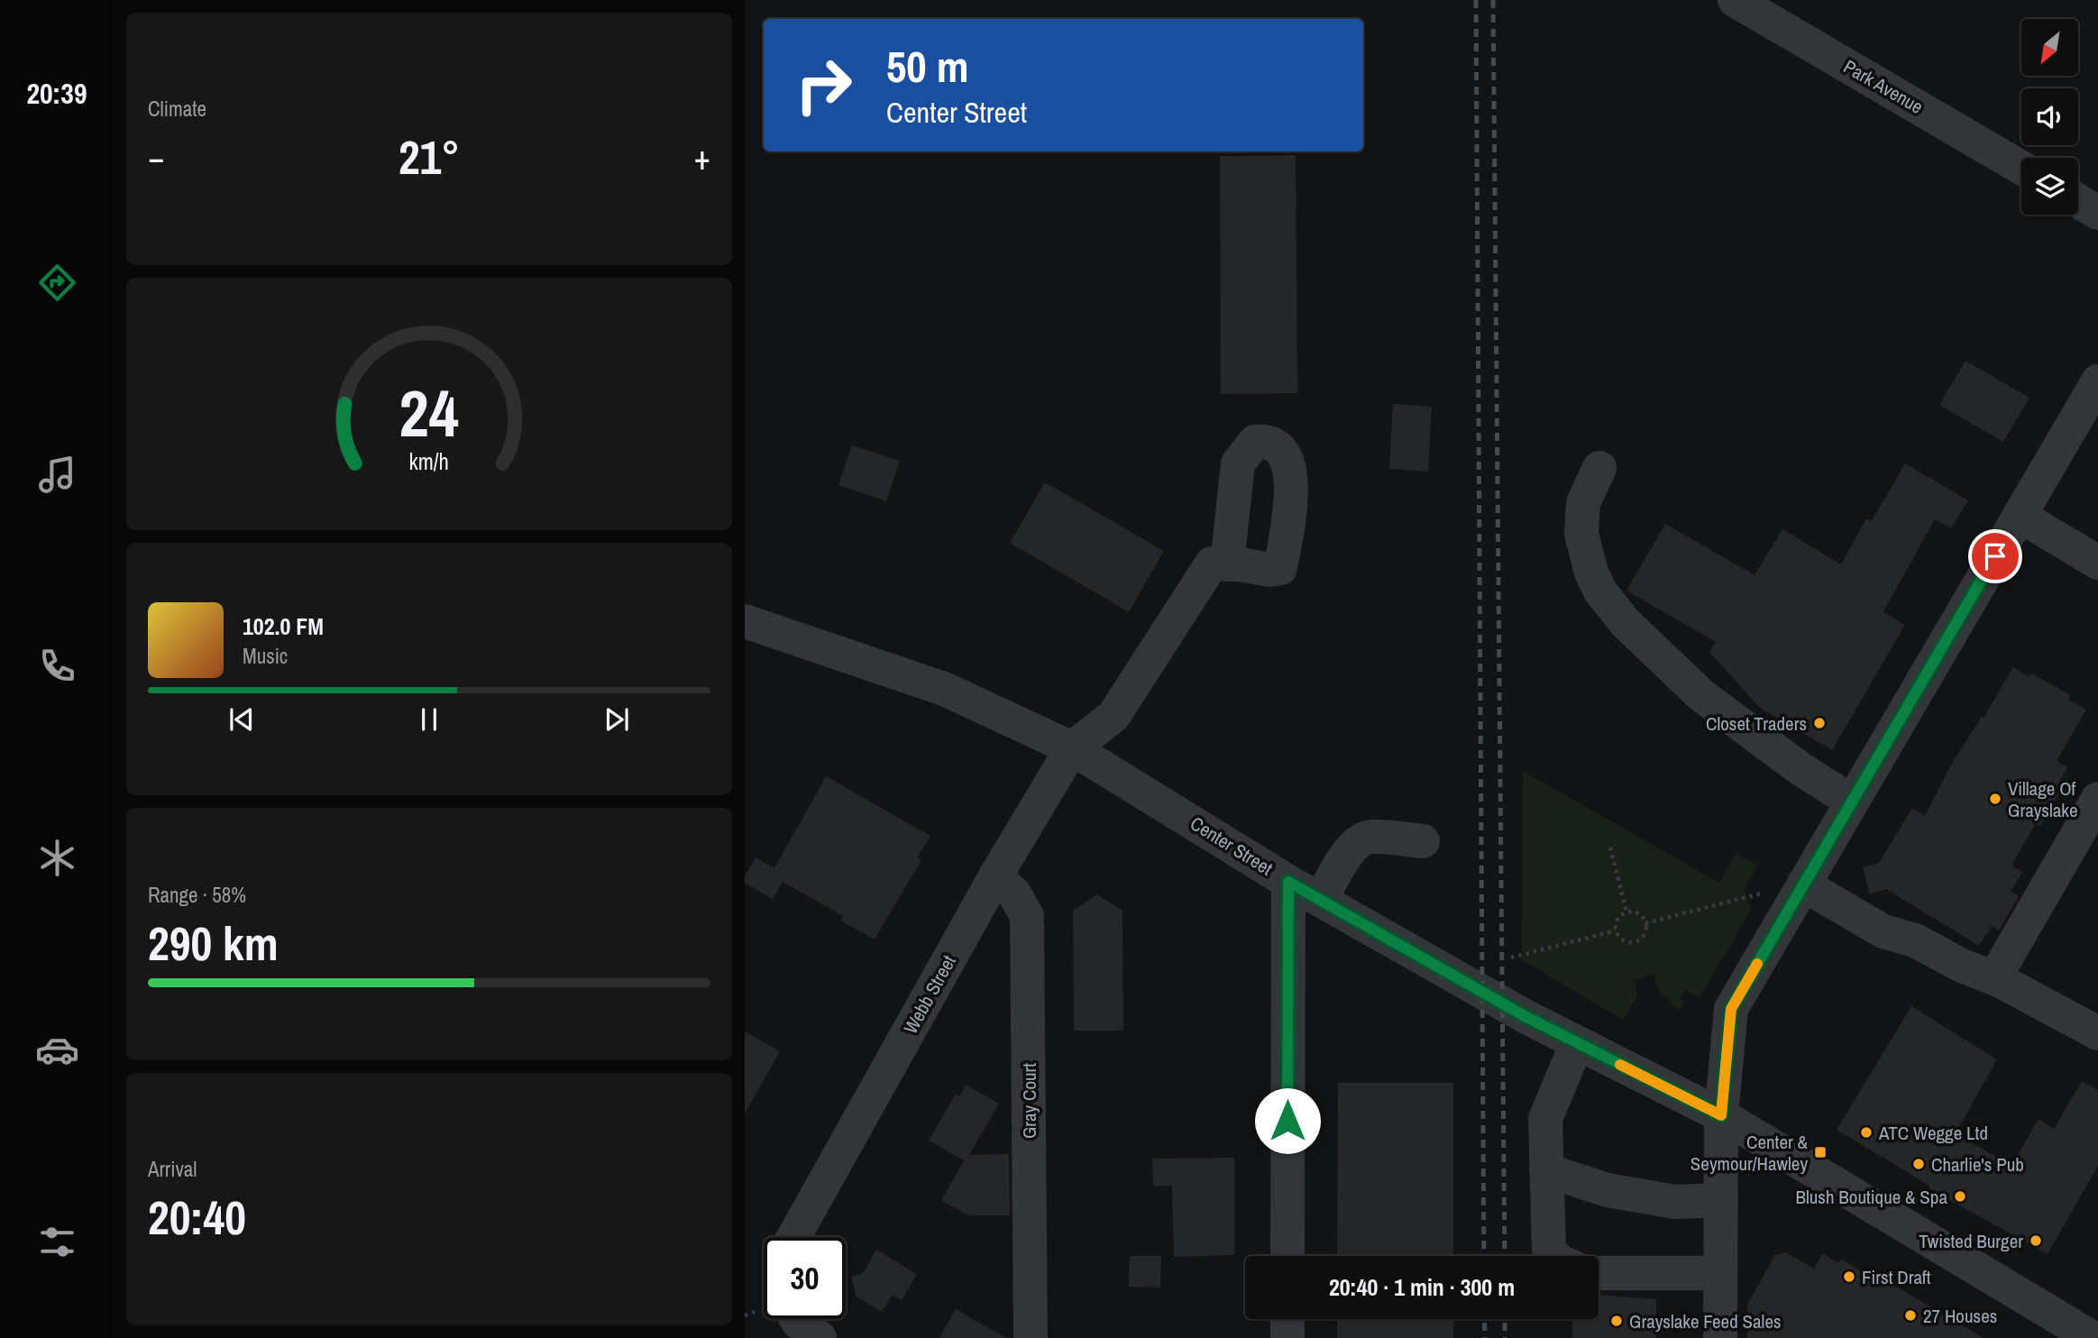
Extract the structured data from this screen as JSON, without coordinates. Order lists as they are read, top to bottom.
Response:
{
  "streets": {
    "street": [
      "Park Avenue",
      "Center Street",
      "Webb Street",
      "Gray Court"
    ]
  },
  "crossings": [
    ["Center Street", "Webb Street"],
    ["Webb Street", "Gray Court"]
  ],
  "places": {
    "other": [
      "Closet Traders",
      "Village Of Grayslake",
      "ATC Wegge Ltd",
      "Charlie's Pub",
      "Blush Boutique & Spa",
      "Twisted Burger",
      "First Draft",
      "27 Houses",
      "Grayslake Feed Sales"
    ],
    "transit": ["Center & Seymour/Hawley"]
  },
  "north": "bottom left",
  "page": {
    "tabs": "20:39",
    "tile": [
      "Climate",
      ["Range · 58%", "290 km"],
      ["Arrival", "20:40"]
    ],
    "turn": ["50 m", "Center Street"],
    "heat": ["−", "21°", "+"],
    "song": ["102.0 FM", "Music"],
    "limit": "30",
    "trip": "20:40 · 1 min · 300 m",
    "gauge": ["24", "km/h"]
  }
}
